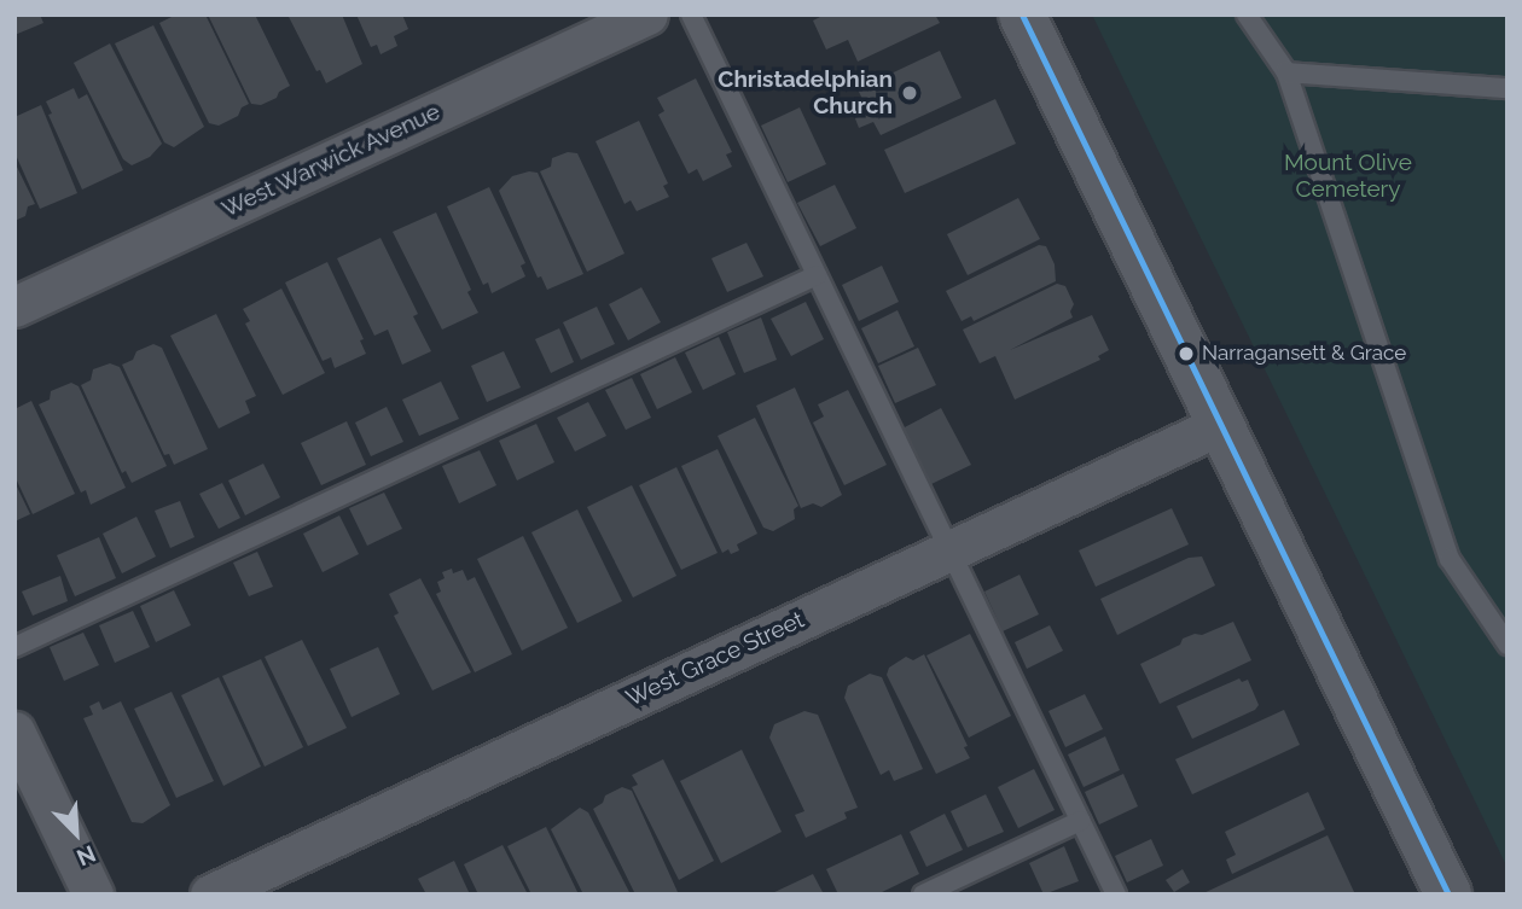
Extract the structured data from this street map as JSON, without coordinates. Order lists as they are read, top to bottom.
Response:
{
  "streets": {
    "street": ["West Warwick Avenue", "West Grace Street"]
  },
  "parks": ["Mount Olive Cemetery"],
  "places": ["Christadelphian Church", "Narragansett & Grace"],
  "north": "bottom right"
}
